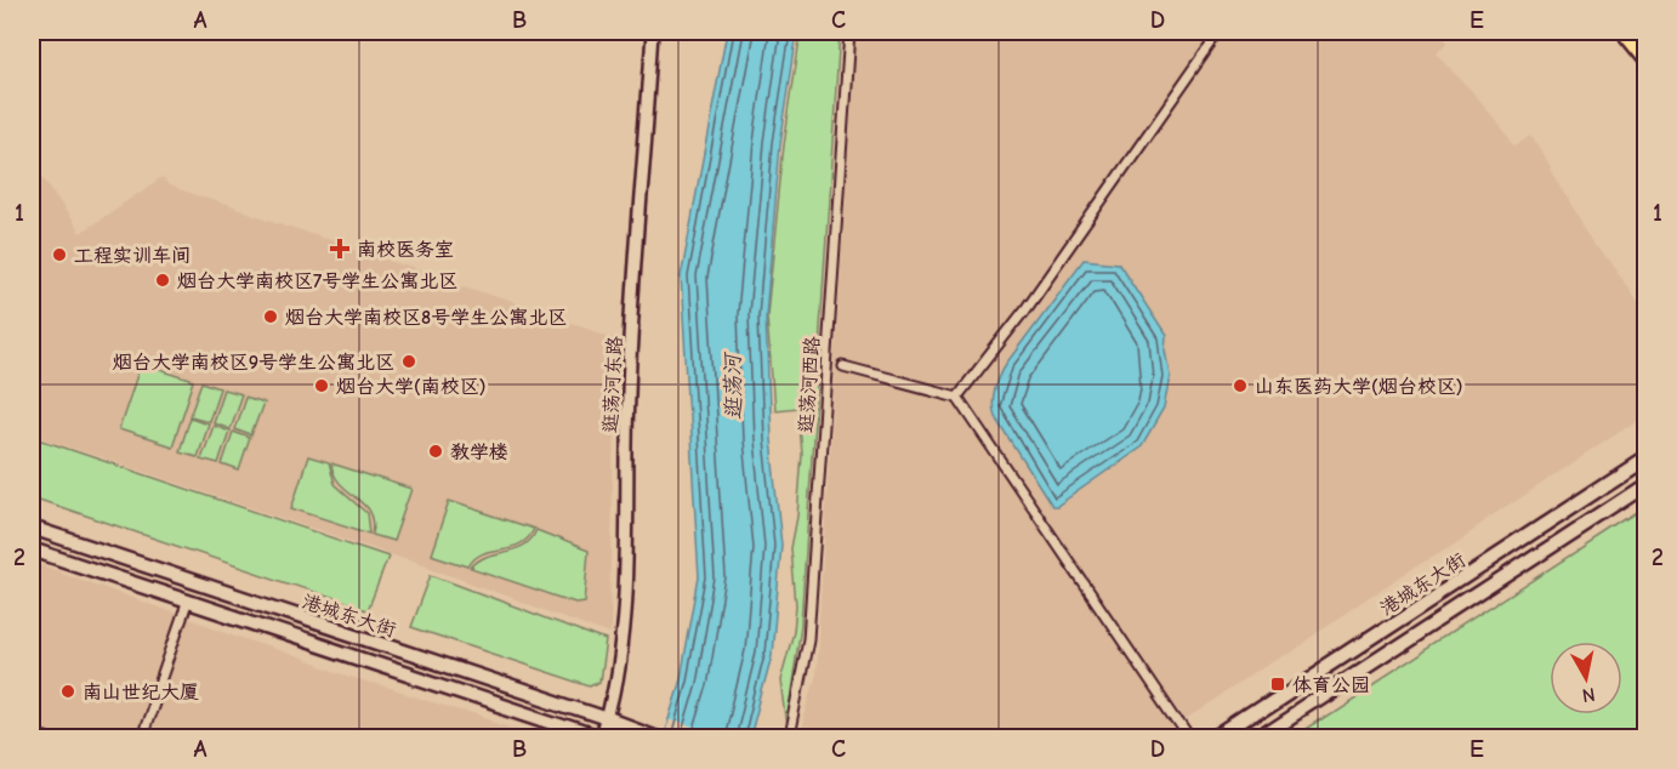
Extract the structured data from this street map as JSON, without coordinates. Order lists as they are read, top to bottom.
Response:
{
  "streets": {
    "main road": ["港城东大街"],
    "street": ["逛荡河东路", "逛荡河西路"]
  },
  "crossings": [
    ["逛荡河东路", "港城东大街"]
  ],
  "water": ["逛荡河"],
  "places": {
    "health": ["南校医务室"],
    "other": [
      "工程实训车间",
      "烟台大学南校区7号学生公寓北区",
      "烟台大学南校区8号学生公寓北区",
      "烟台大学南校区9号学生公寓北区",
      "烟台大学(南校区)",
      "山东医药大学(烟台校区)",
      "教学楼",
      "南山世纪大厦"
    ],
    "transit": ["体育公园"]
  },
  "north": "bottom",
  "grid": {
    "columns": [
      "A",
      "B",
      "C",
      "D",
      "E"
    ],
    "rows": ["1", "2"]
  }
}
